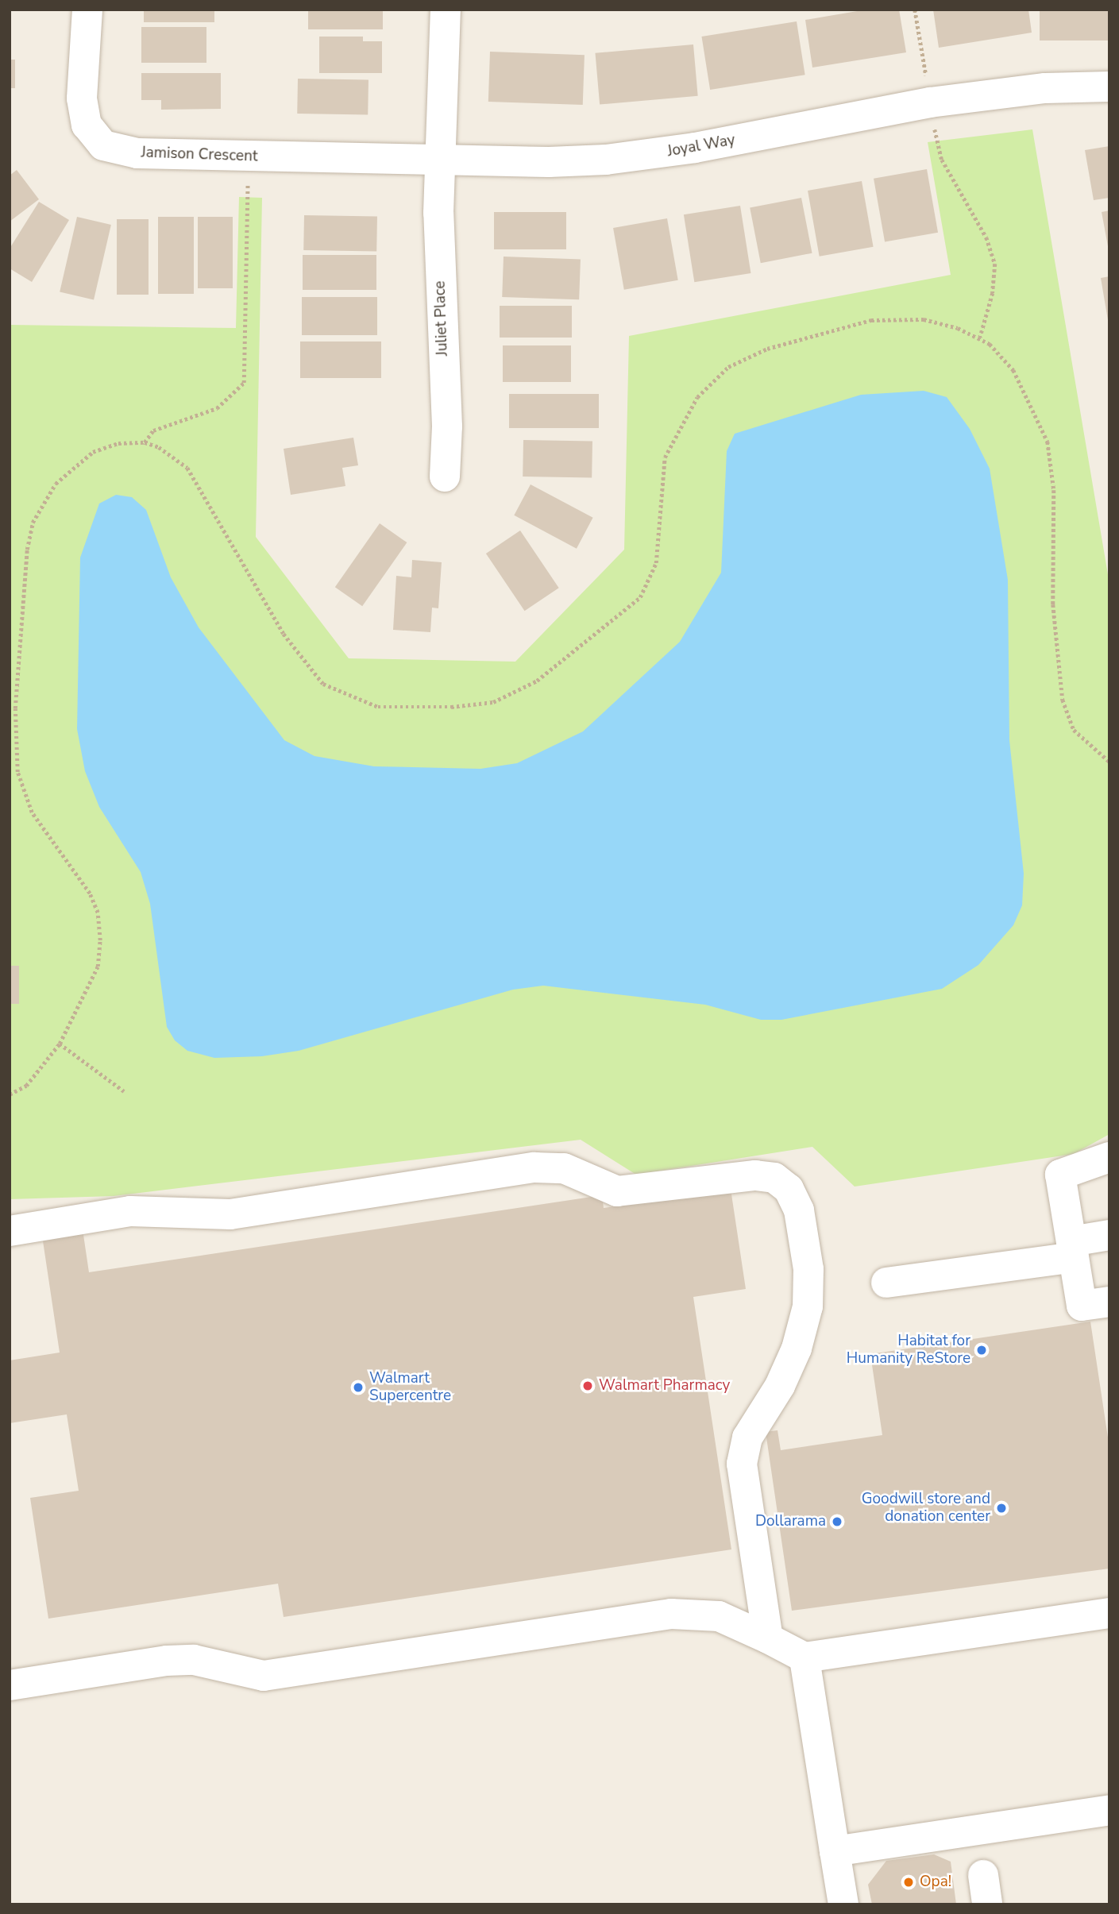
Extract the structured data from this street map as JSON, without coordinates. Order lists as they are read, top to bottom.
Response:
{
  "streets": {
    "street": ["Joyal Way", "Jamison Crescent", "Juliet Place"]
  },
  "crossings": [
    ["Joyal Way", "Jamison Crescent"],
    ["Joyal Way", "Juliet Place"],
    ["Jamison Crescent", "Juliet Place"]
  ],
  "places": [
    "Habitat for Humanity ReStore",
    "Walmart Pharmacy",
    "Walmart Supercentre",
    "Goodwill store and donation center",
    "Dollarama",
    "Opa!"
  ]
}
